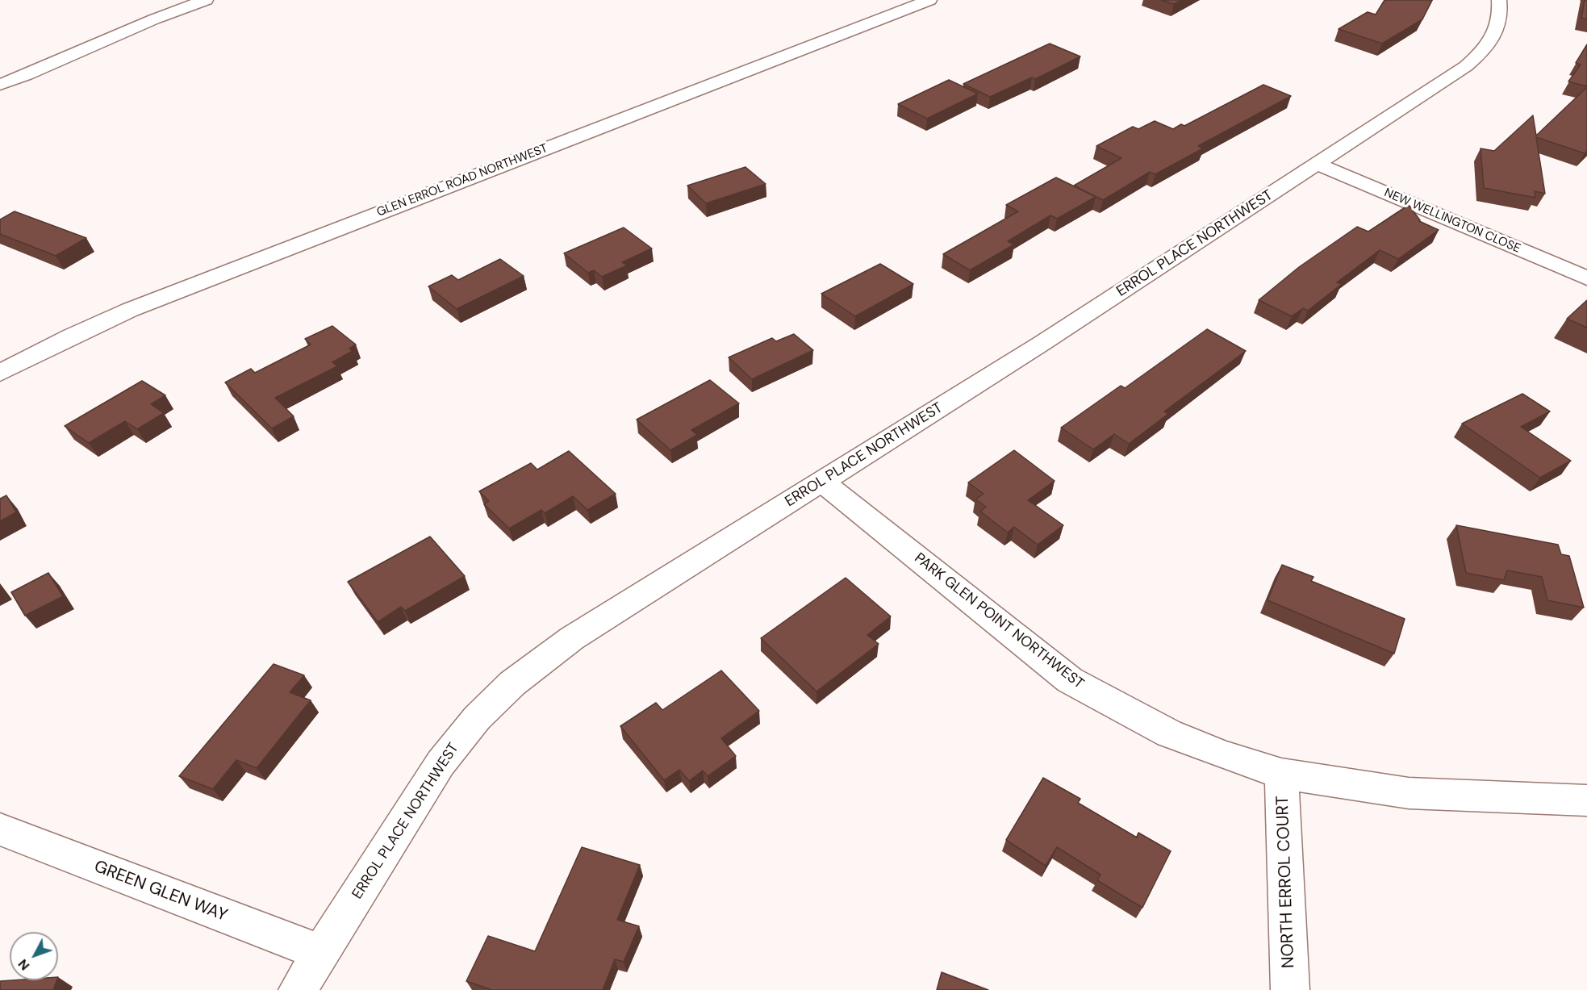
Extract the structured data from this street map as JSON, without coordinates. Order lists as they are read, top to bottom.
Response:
{
  "streets": {
    "street": [
      "GLEN ERROL ROAD NORTHWEST",
      "NEW WELLINGTON CLOSE",
      "ERROL PLACE NORTHWEST",
      "PARK GLEN POINT NORTHWEST",
      "NORTH ERROL COURT",
      "GREEN GLEN WAY"
    ]
  },
  "crossings": [
    ["NEW WELLINGTON CLOSE", "ERROL PLACE NORTHWEST"],
    ["ERROL PLACE NORTHWEST", "PARK GLEN POINT NORTHWEST"],
    ["ERROL PLACE NORTHWEST", "GREEN GLEN WAY"],
    ["PARK GLEN POINT NORTHWEST", "NORTH ERROL COURT"]
  ],
  "north": "bottom left"
}
